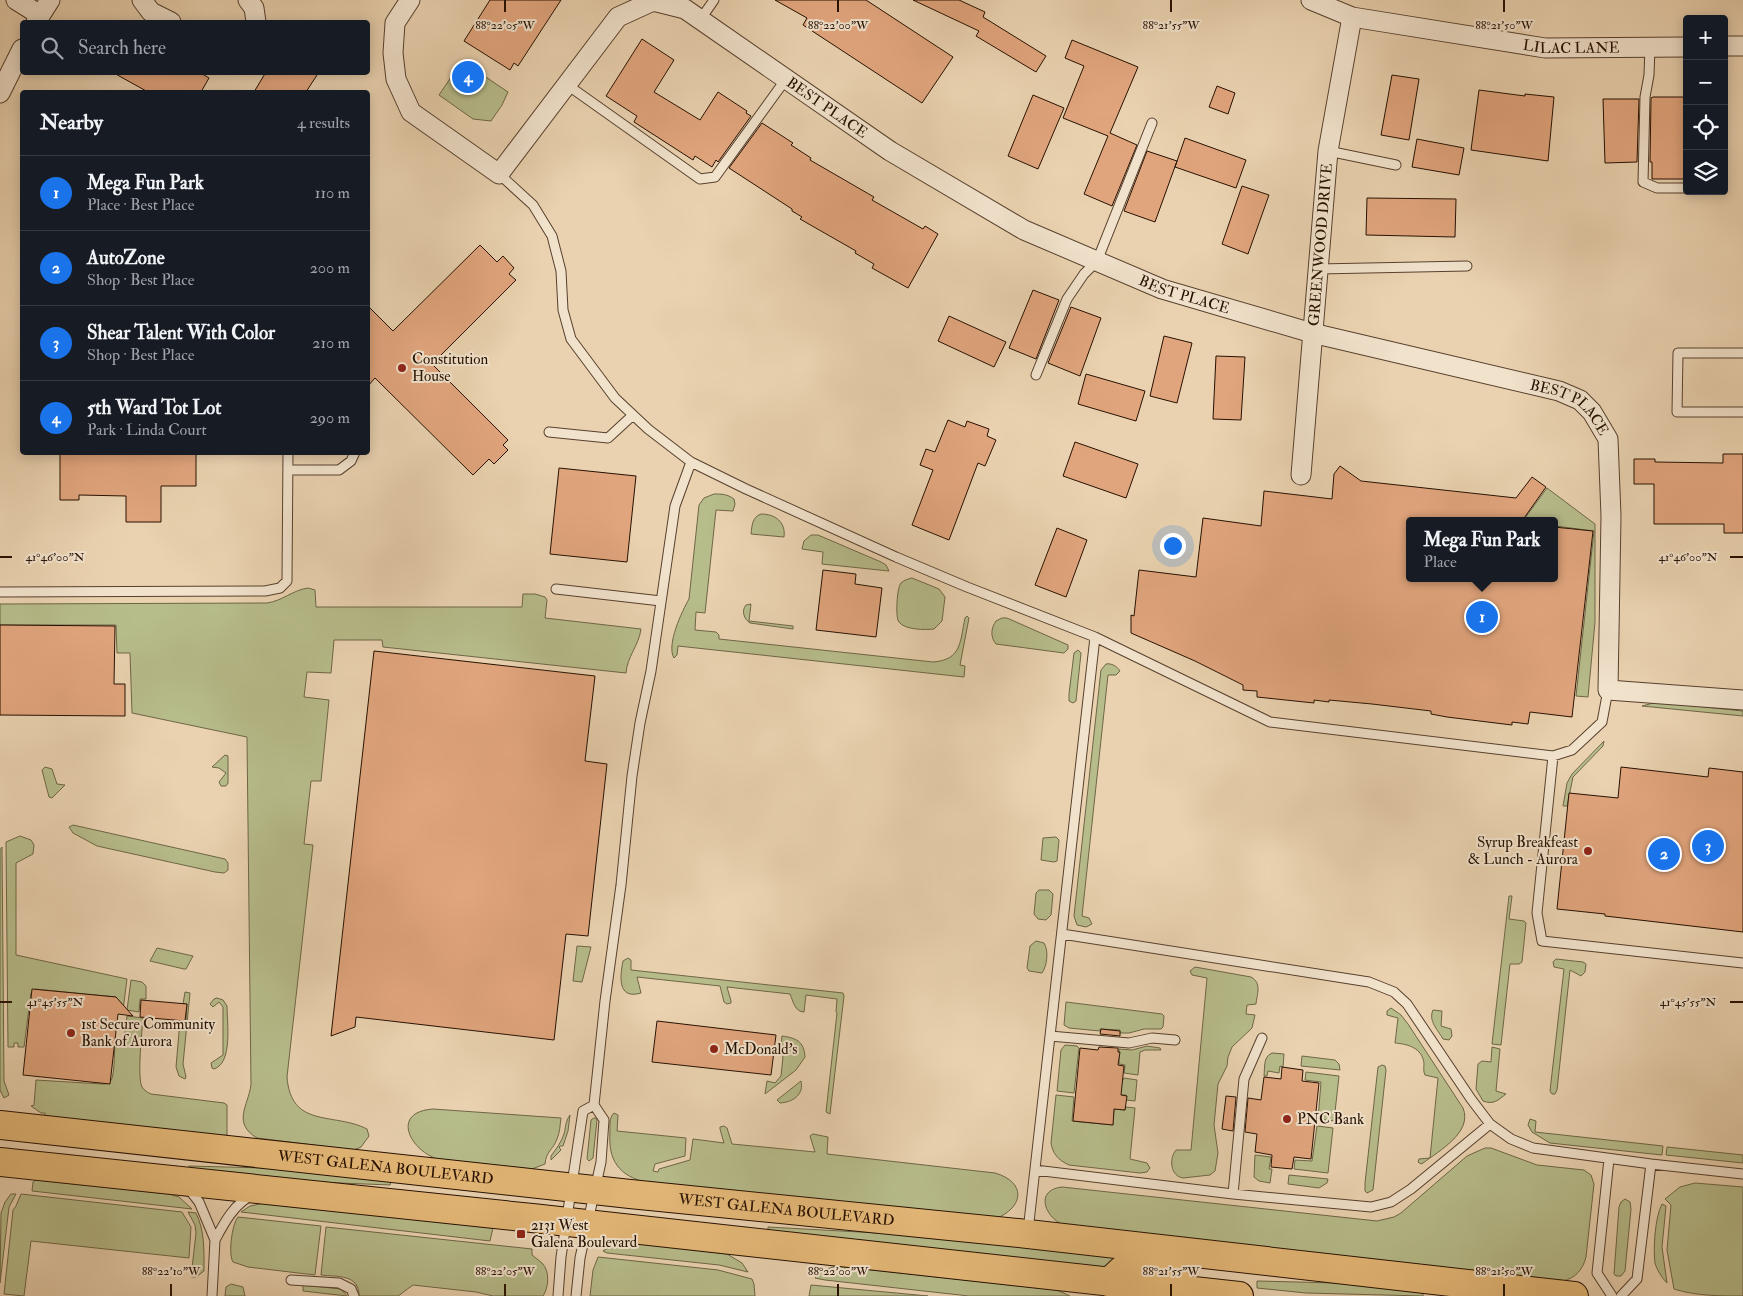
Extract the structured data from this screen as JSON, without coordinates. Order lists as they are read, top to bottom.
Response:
{
  "streets": {
    "main road": ["WEST GALENA BOULEVARD"],
    "street": ["LILAC LANE", "BEST PLACE", "GREENWOOD DRIVE"]
  },
  "crossings": [
    ["LILAC LANE", "GREENWOOD DRIVE"],
    ["BEST PLACE", "GREENWOOD DRIVE"]
  ],
  "places": {
    "other": [
      "Constitution House",
      "Syrup Breakfeast & Lunch - Aurora",
      "1st Secure Community Bank of Aurora",
      "McDonald's",
      "PNC Bank"
    ],
    "transit": ["2131 West Galena Boulevard"]
  },
  "page": {
    "map_buttons": ["+", "−"],
    "search": "Search here",
    "pins": [
      "4",
      "1",
      "3",
      "2"
    ],
    "heading": ["Nearby", "4 results"],
    "list": [
      {
        "mark": "1",
        "name": "Mega Fun Park",
        "note": "Place · Best Place",
        "value": "110 m"
      },
      {
        "mark": "2",
        "name": "AutoZone",
        "note": "Shop · Best Place",
        "value": "200 m"
      },
      {
        "mark": "3",
        "name": "Shear Talent With Color",
        "note": "Shop · Best Place",
        "value": "210 m"
      },
      {
        "mark": "4",
        "name": "5th Ward Tot Lot",
        "note": "Park · Linda Court",
        "value": "290 m"
      }
    ],
    "popup": ["Mega Fun Park", "Place"]
  },
  "coordinates": [
    "88°22'05\"W",
    "88°22'00\"W",
    "88°21'55\"W",
    "88°21'50\"W",
    "41°46'00\"N",
    "41°45'55\"N",
    "88°22'10\"W"
  ]
}
